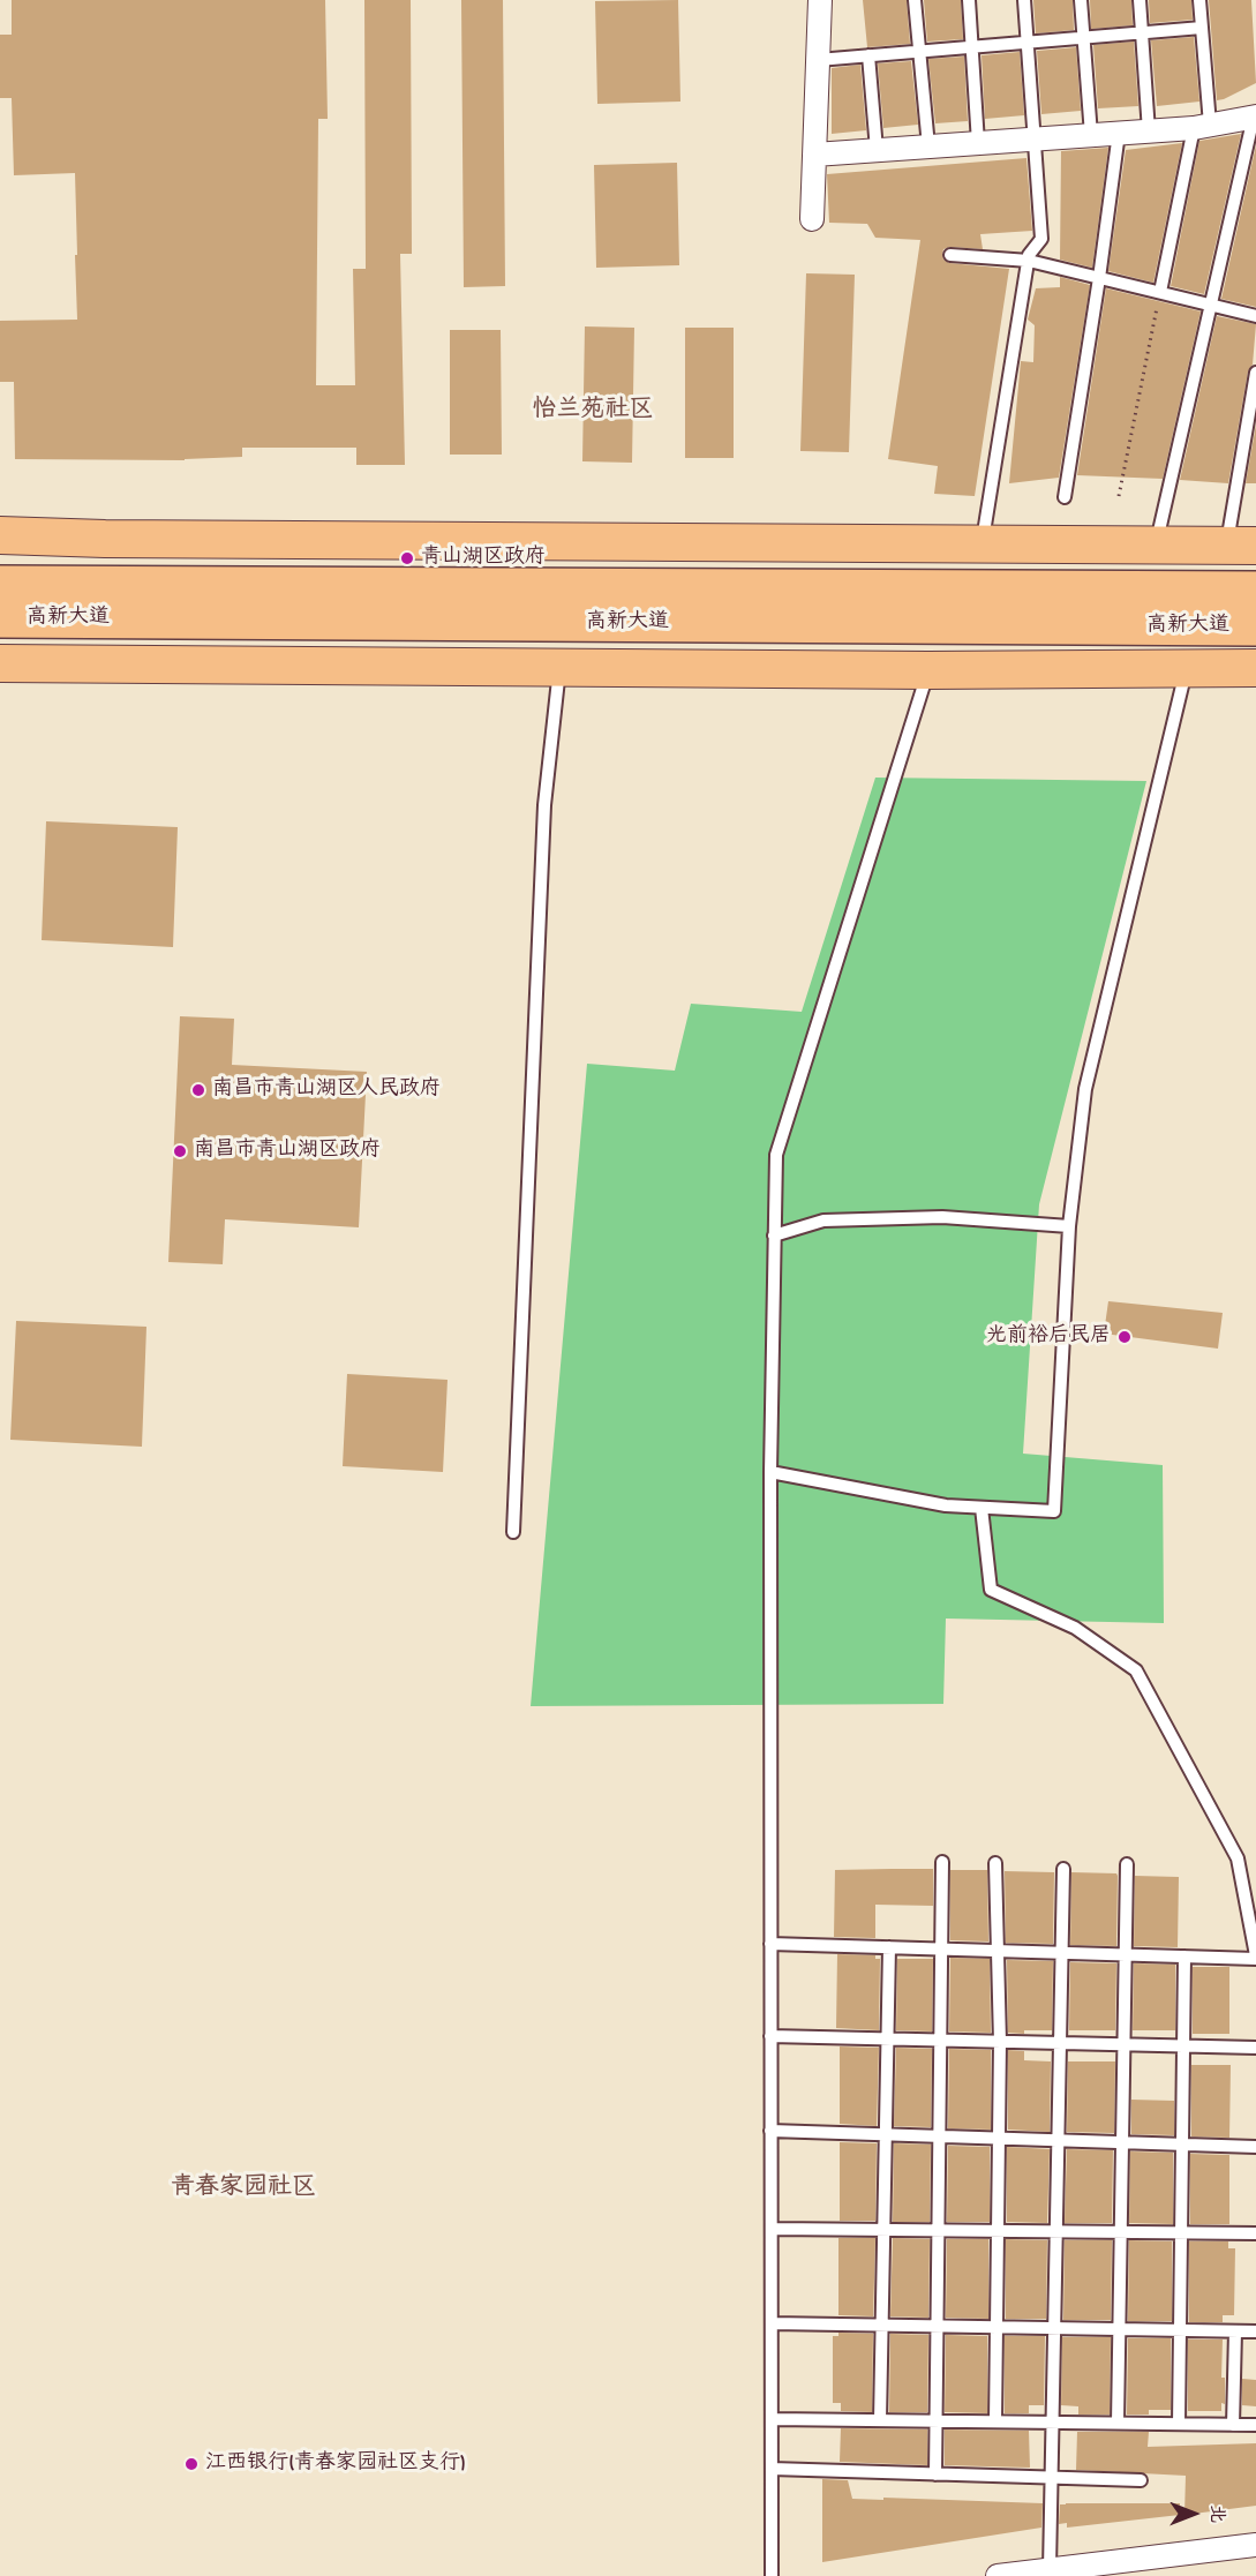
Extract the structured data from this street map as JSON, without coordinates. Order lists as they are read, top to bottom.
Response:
{
  "streets": {
    "highway": ["高新大道"]
  },
  "districts": ["怡兰苑社区", "青春家园社区"],
  "places": [
    "青山湖区政府",
    "南昌市青山湖区人民政府",
    "南昌市青山湖区政府",
    "光前裕后民居",
    "江西银行(青春家园社区支行)"
  ],
  "north": "right"
}
